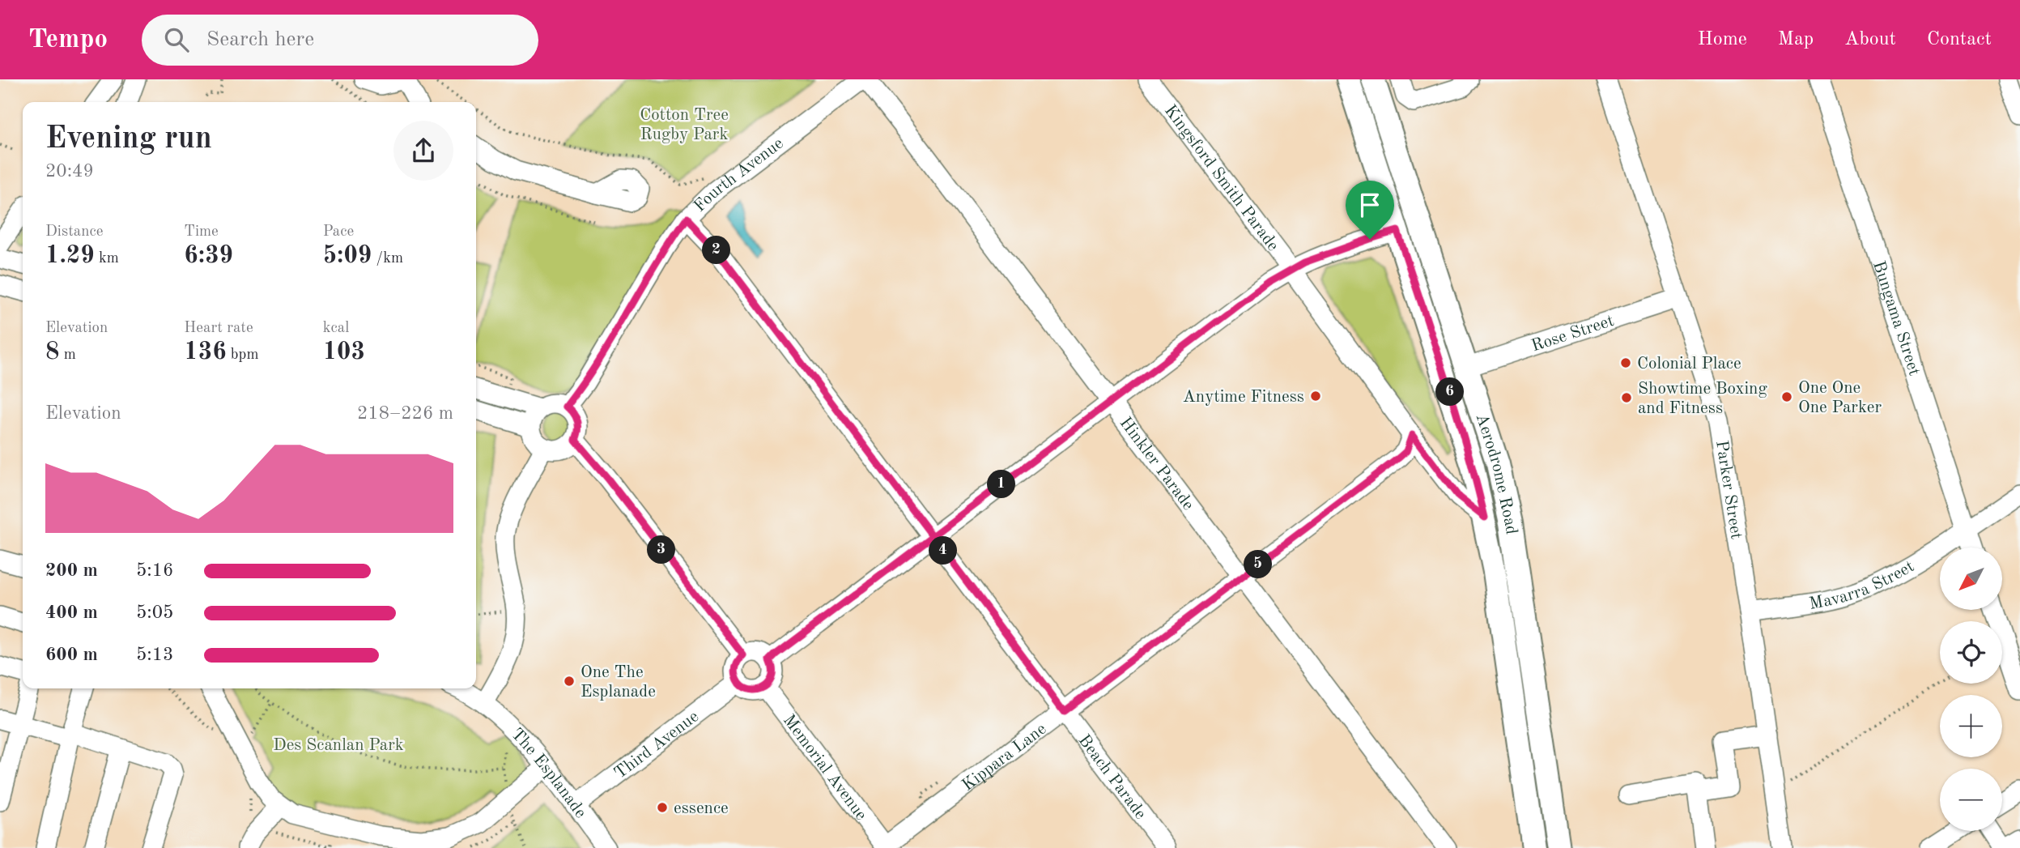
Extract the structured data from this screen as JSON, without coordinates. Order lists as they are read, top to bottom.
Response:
{
  "streets": {
    "main road": ["Aerodrome Road"],
    "street": [
      "Fourth Avenue",
      "Kingsford Smith Parade",
      "Bungama Street",
      "Rose Street",
      "Hinkler Parade",
      "Parker Street",
      "Mavarra Street",
      "Third Avenue",
      "Kippara Lane",
      "Memorial Avenue",
      "The Esplanade",
      "Beach Parade"
    ]
  },
  "crossings": [
    ["Fourth Avenue", "Beach Parade"],
    ["Kingsford Smith Parade", "Aerodrome Road"],
    ["Kingsford Smith Parade", "Kippara Lane"],
    ["Bungama Street", "Mavarra Street"],
    ["Rose Street", "Aerodrome Road"],
    ["Rose Street", "Parker Street"],
    ["Hinkler Parade", "Kippara Lane"],
    ["Parker Street", "Mavarra Street"],
    ["Third Avenue", "Memorial Avenue"],
    ["Third Avenue", "The Esplanade"],
    ["Kippara Lane", "Memorial Avenue"],
    ["Kippara Lane", "Beach Parade"]
  ],
  "parks": ["Cotton Tree Rugby Park", "Des Scanlan Park"],
  "places": [
    "Colonial Place",
    "Anytime Fitness",
    "One One One Parker",
    "Showtime Boxing and Fitness",
    "One The Esplanade",
    "essence"
  ],
  "north": "bottom left",
  "page": {
    "header": "Tempo",
    "search": "Search here",
    "nav": [
      "Home",
      "Map",
      "About",
      "Contact"
    ],
    "heading": ["Evening run", "20:49"],
    "stats": [
      ["Distance", "1.29 km"],
      ["Time", "6:39"],
      ["Pace", "5:09 /km"],
      ["Elevation", "8 m"],
      ["Heart rate", "136 bpm"],
      ["kcal", "103"]
    ],
    "pins": [
      "2",
      "6",
      "1",
      "3",
      "4",
      "5"
    ],
    "chart": ["Elevation", "218–226 m"],
    "map_buttons": ["+", "−"],
    "list": [
      {
        "name": "200 m",
        "note": "5:16"
      },
      {
        "name": "400 m",
        "note": "5:05"
      },
      {
        "name": "600 m",
        "note": "5:13"
      }
    ]
  }
}
